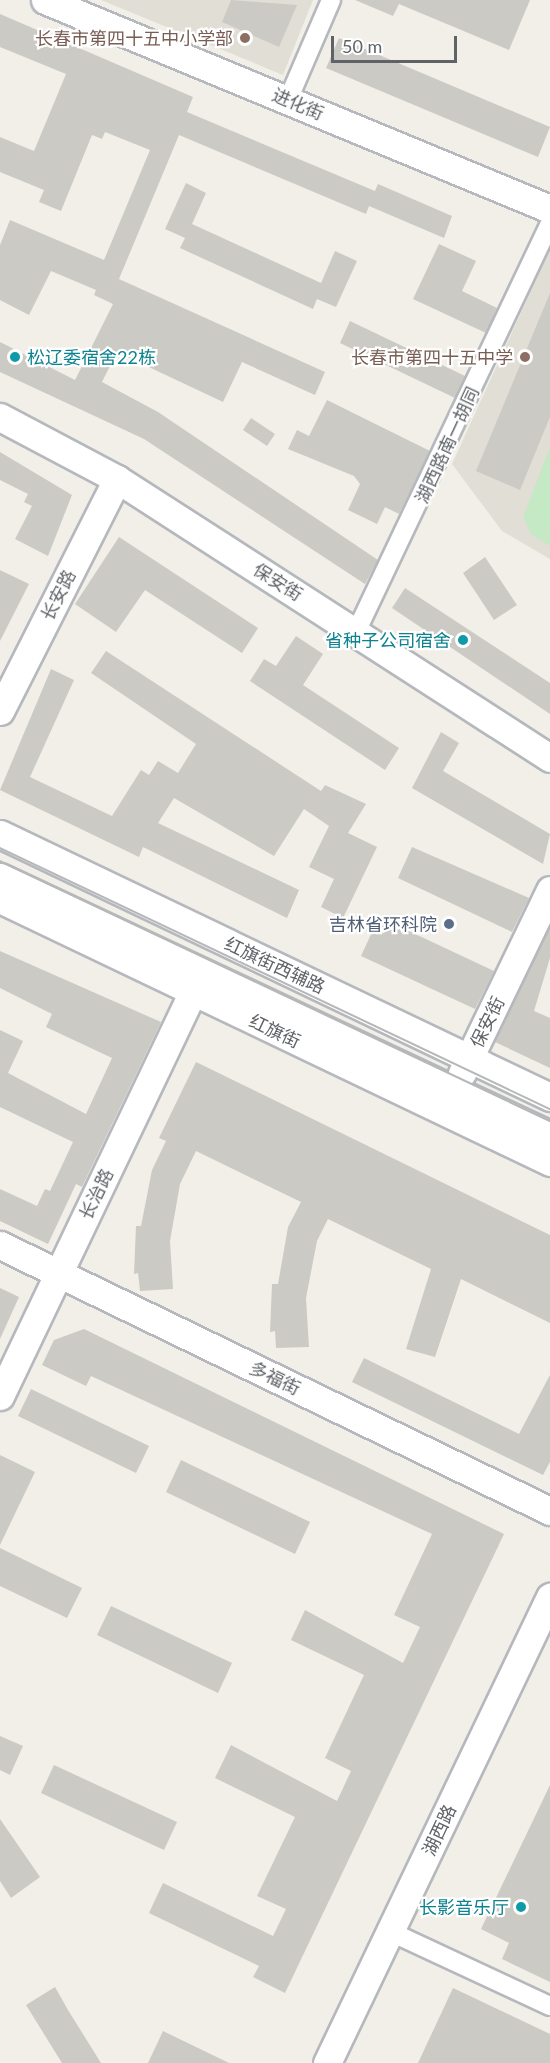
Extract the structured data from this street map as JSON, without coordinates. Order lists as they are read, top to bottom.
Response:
{
  "streets": {
    "street": [
      "进化街",
      "湖西路南一胡同",
      "保安街",
      "长安路",
      "红旗街西辅路",
      "红旗街",
      "长治路",
      "多福街",
      "湖西路"
    ]
  },
  "crossings": [
    ["湖西路南一胡同", "保安街"],
    ["保安街", "长安路"],
    ["保安街", "红旗街西辅路"],
    ["保安街", "红旗街"],
    ["红旗街", "长治路"],
    ["长治路", "多福街"]
  ],
  "places": [
    "长春市第四十五中小学部",
    "松辽委宿舍22栋",
    "长春市第四十五中学",
    "省种子公司宿舍",
    "吉林省环科院",
    "长影音乐厅"
  ],
  "scale_bar": "50 m"
}
